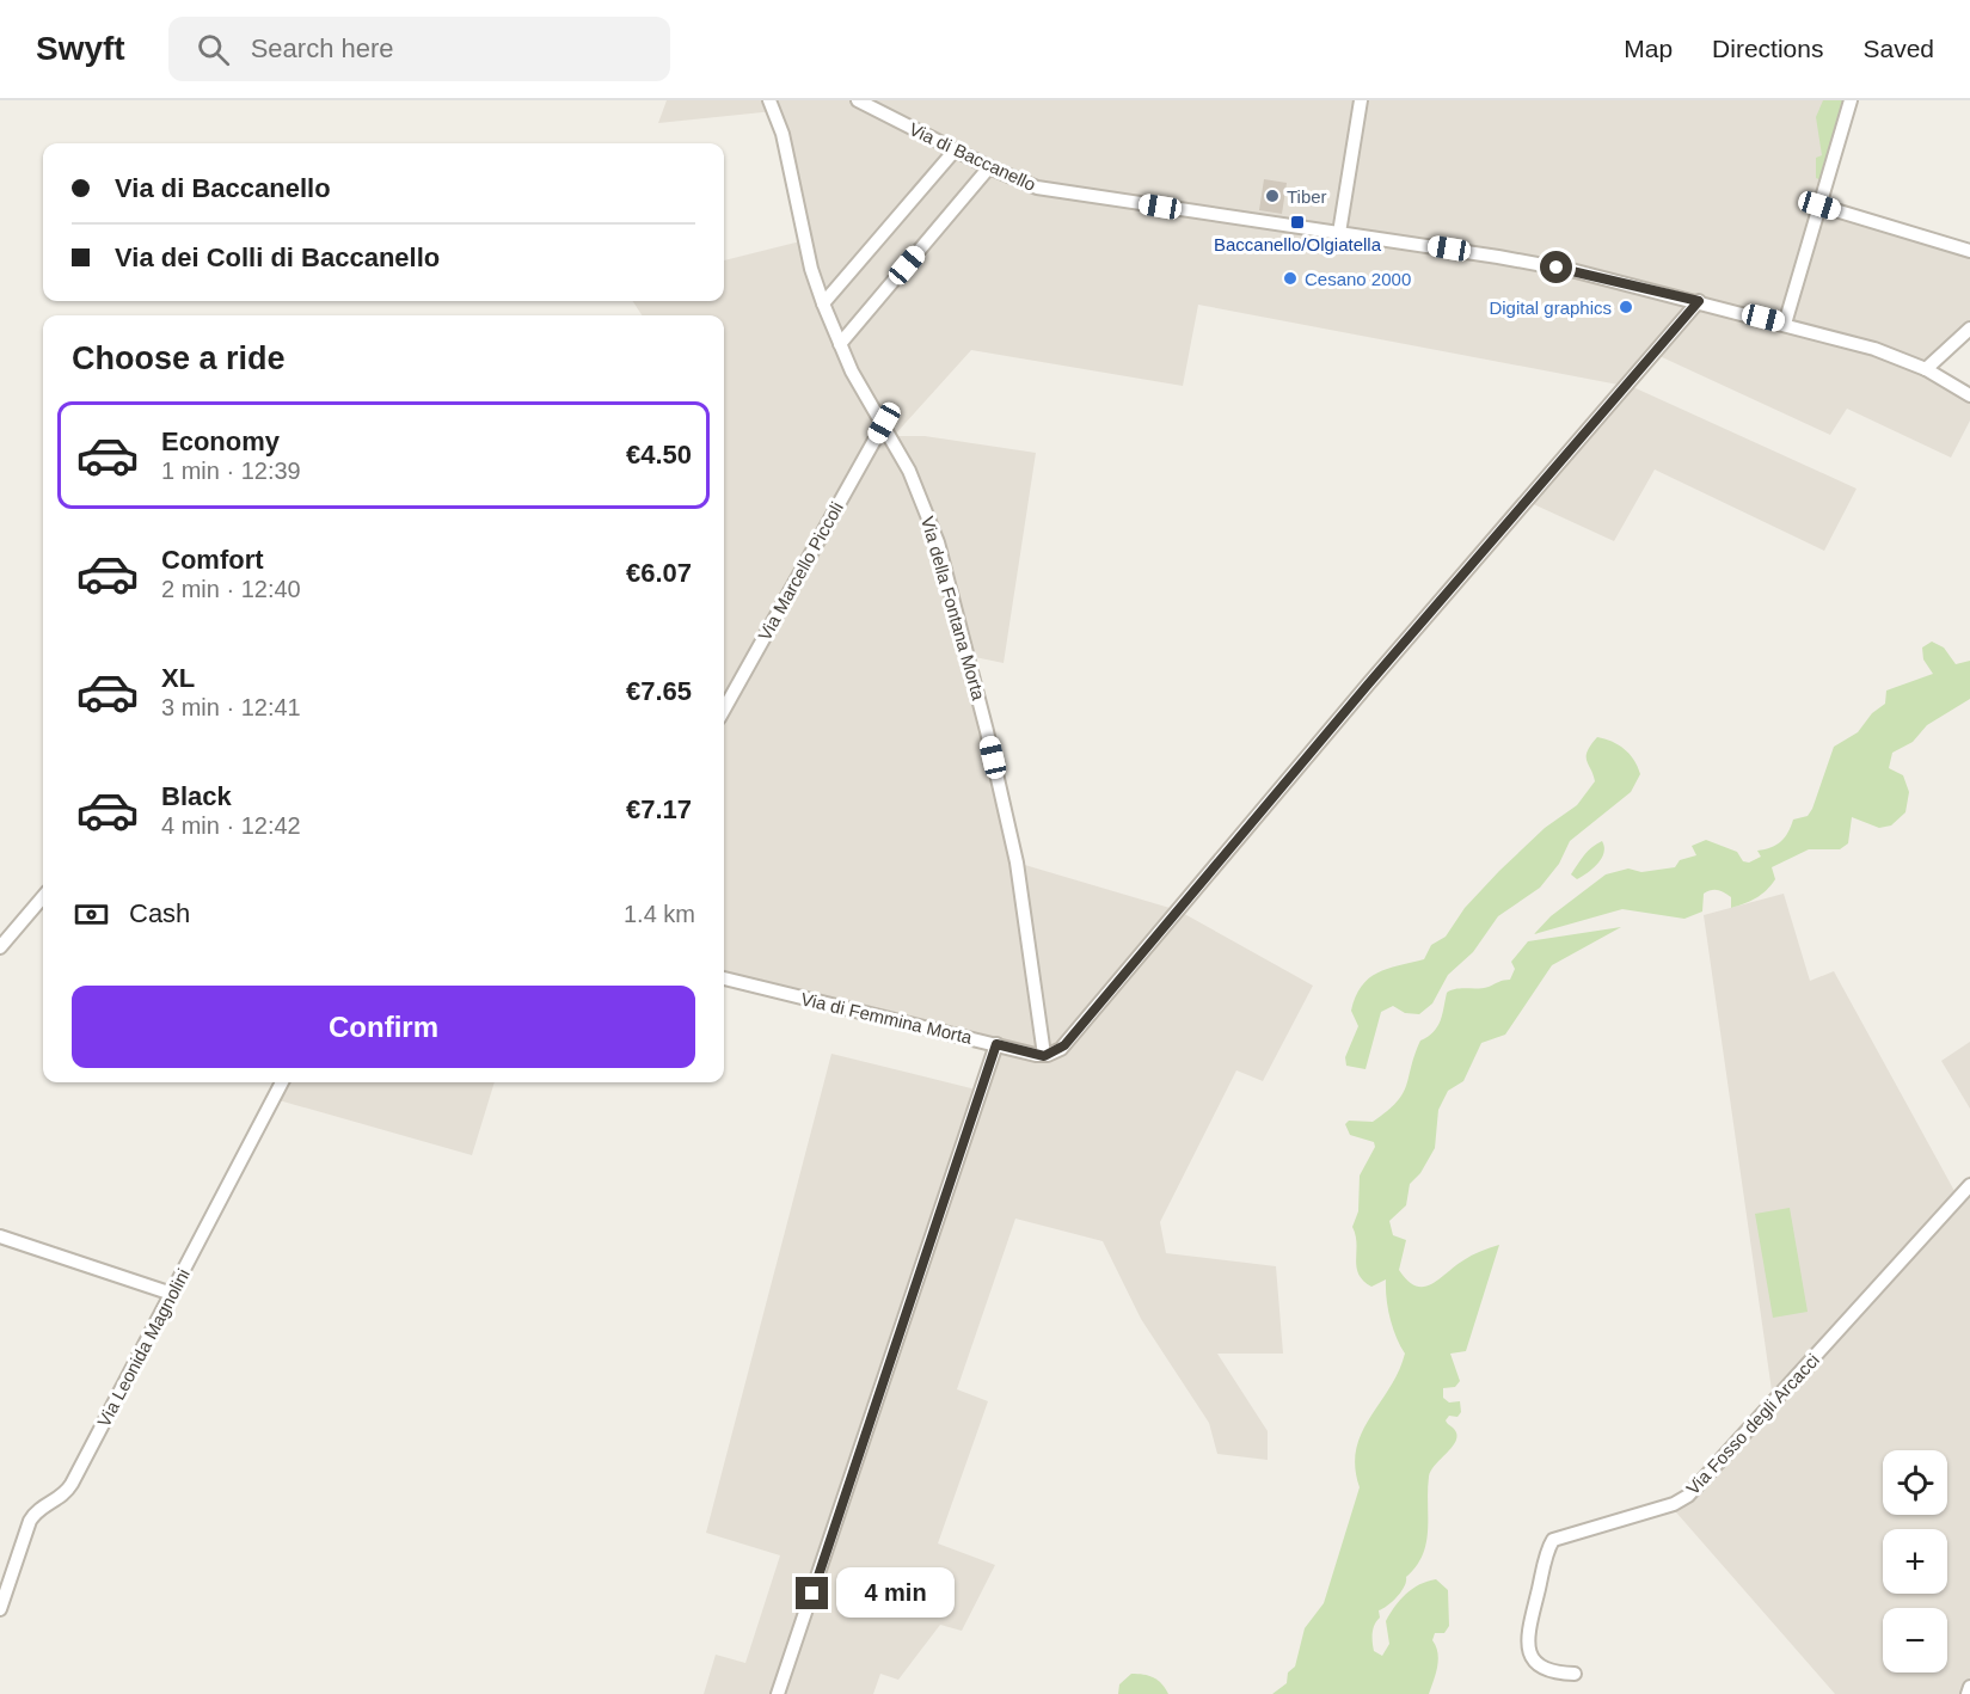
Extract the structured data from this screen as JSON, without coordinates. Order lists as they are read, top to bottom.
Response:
{
  "streets": {
    "street": [
      "Via di Baccanello",
      "Via Marcello Piccoli",
      "Via della Fontana Morta",
      "Via di Femmina Morta",
      "Via Leonida Magnolini",
      "Via Fosso degli Arcacci"
    ]
  },
  "crossings": [
    ["Via Marcello Piccoli", "Via della Fontana Morta"],
    ["Via della Fontana Morta", "Via di Femmina Morta"]
  ],
  "places": {
    "other": ["Tiber", "Cesano 2000", "Digital graphics"],
    "transit": ["Baccanello/Olgiatella"]
  },
  "page": {
    "header": "Swyft",
    "search": "Search here",
    "nav": ["Map", "Directions", "Saved"],
    "banner": ["Via di Baccanello", "Via dei Colli di Baccanello"],
    "heading": "Choose a ride",
    "list": [
      {
        "name": "Economy",
        "note": "1 min · 12:39",
        "value": "€4.50"
      },
      {
        "name": "Comfort",
        "note": "2 min · 12:40",
        "value": "€6.07"
      },
      {
        "name": "XL",
        "note": "3 min · 12:41",
        "value": "€7.65"
      },
      {
        "name": "Black",
        "note": "4 min · 12:42",
        "value": "€7.17"
      }
    ],
    "pay": ["Cash", "1.4 km"],
    "buttons": "Confirm",
    "map_buttons": ["+", "−"],
    "bubble": "4 min"
  }
}
